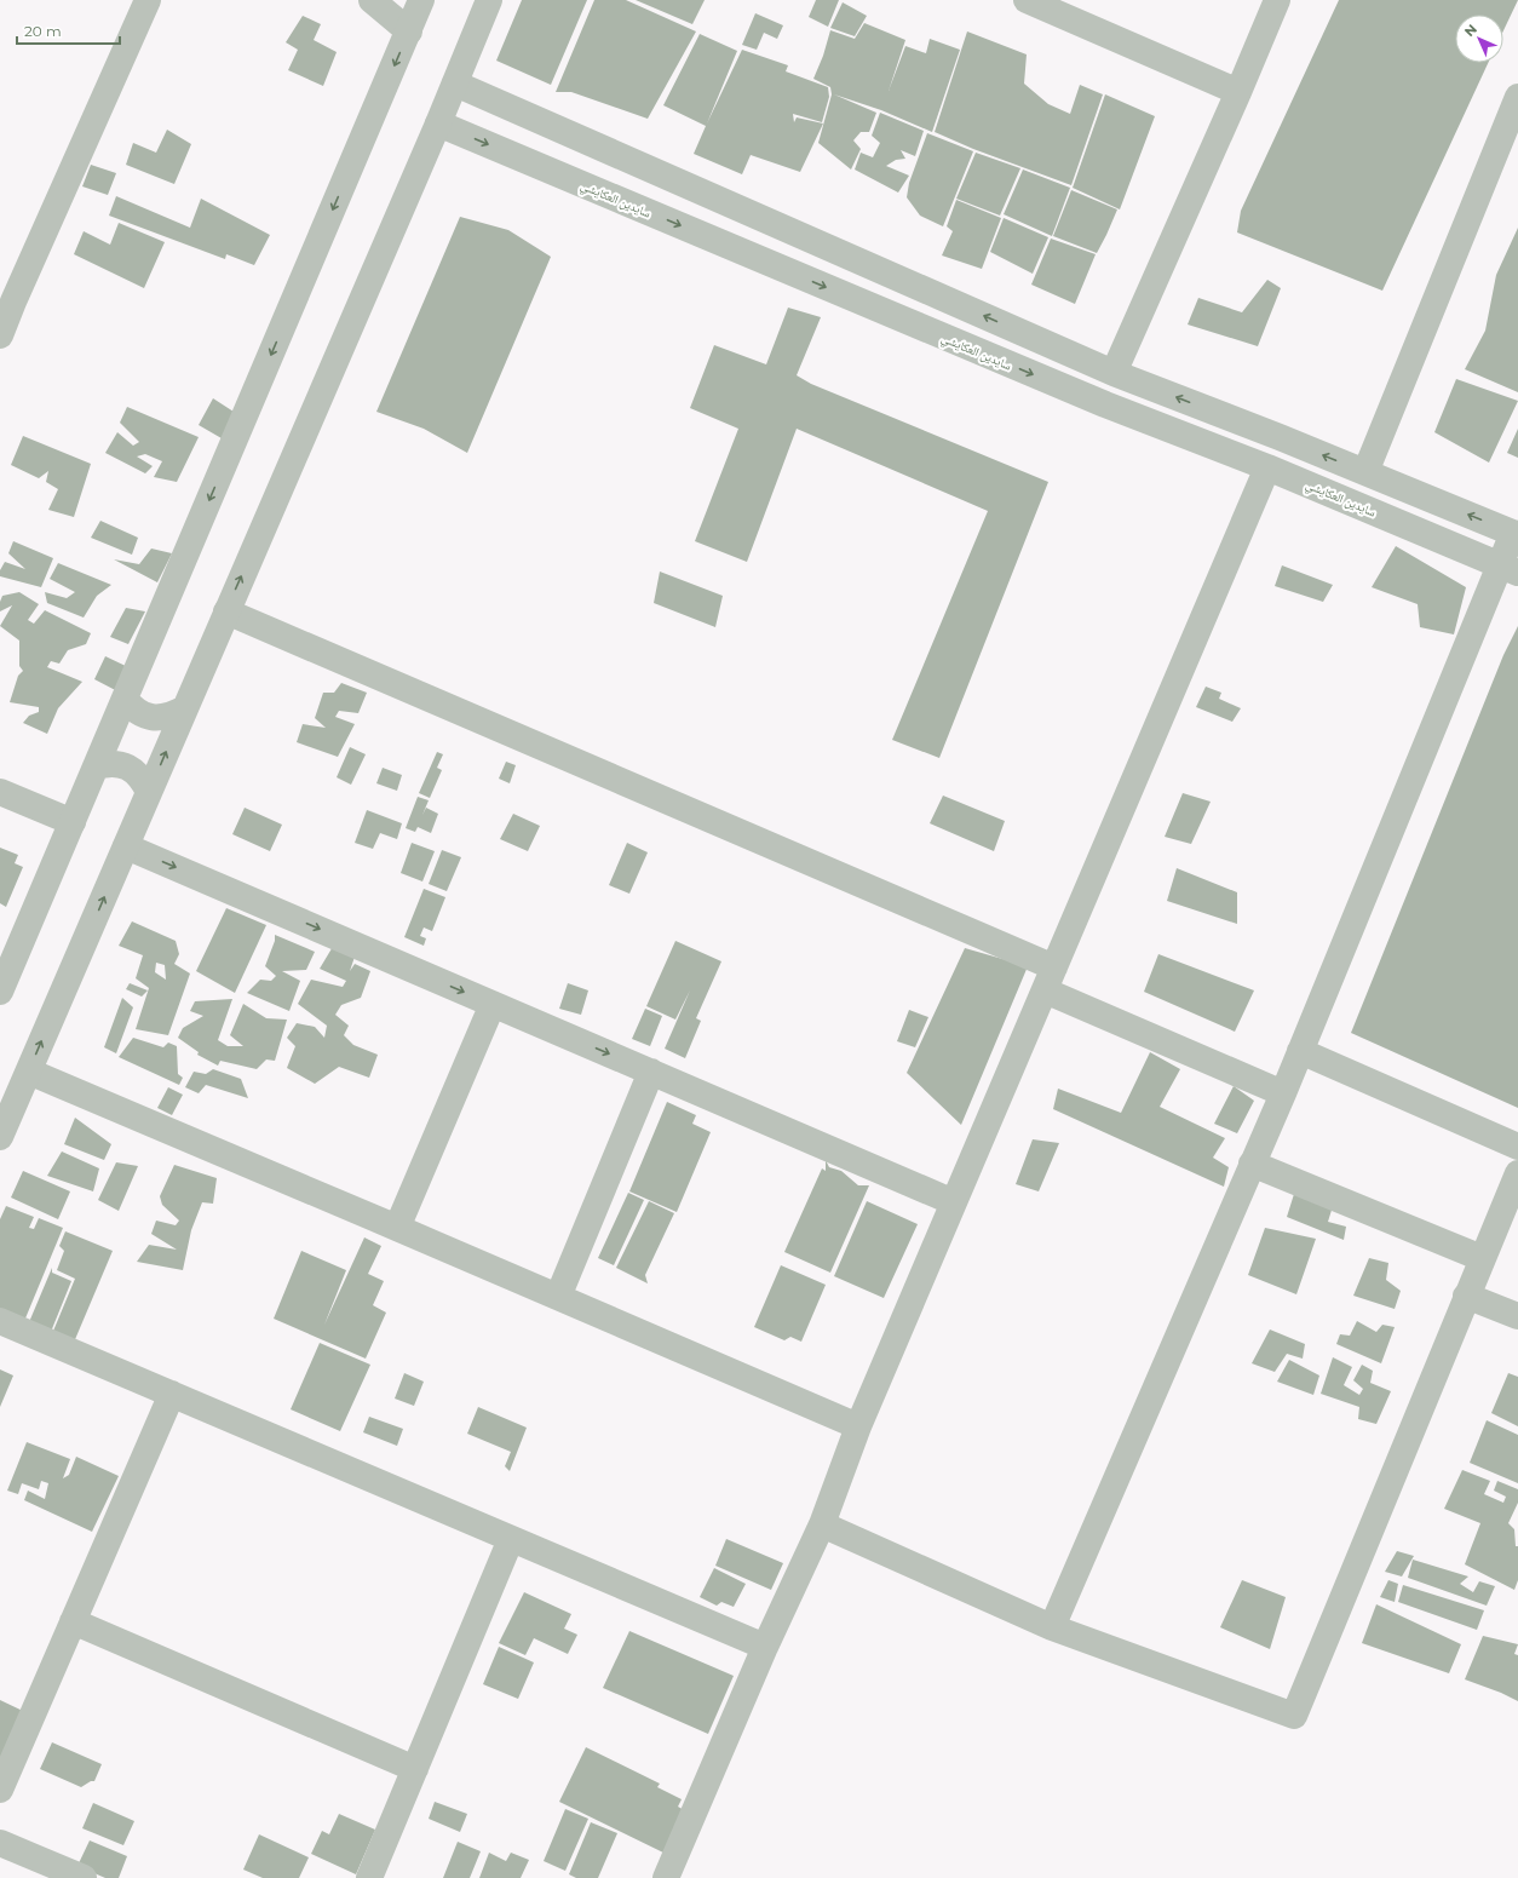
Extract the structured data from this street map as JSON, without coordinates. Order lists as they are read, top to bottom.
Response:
{
  "streets": {
    "street": ["سايدين العكايشي"]
  },
  "scale_bar": "20 m",
  "north": "top left"
}
